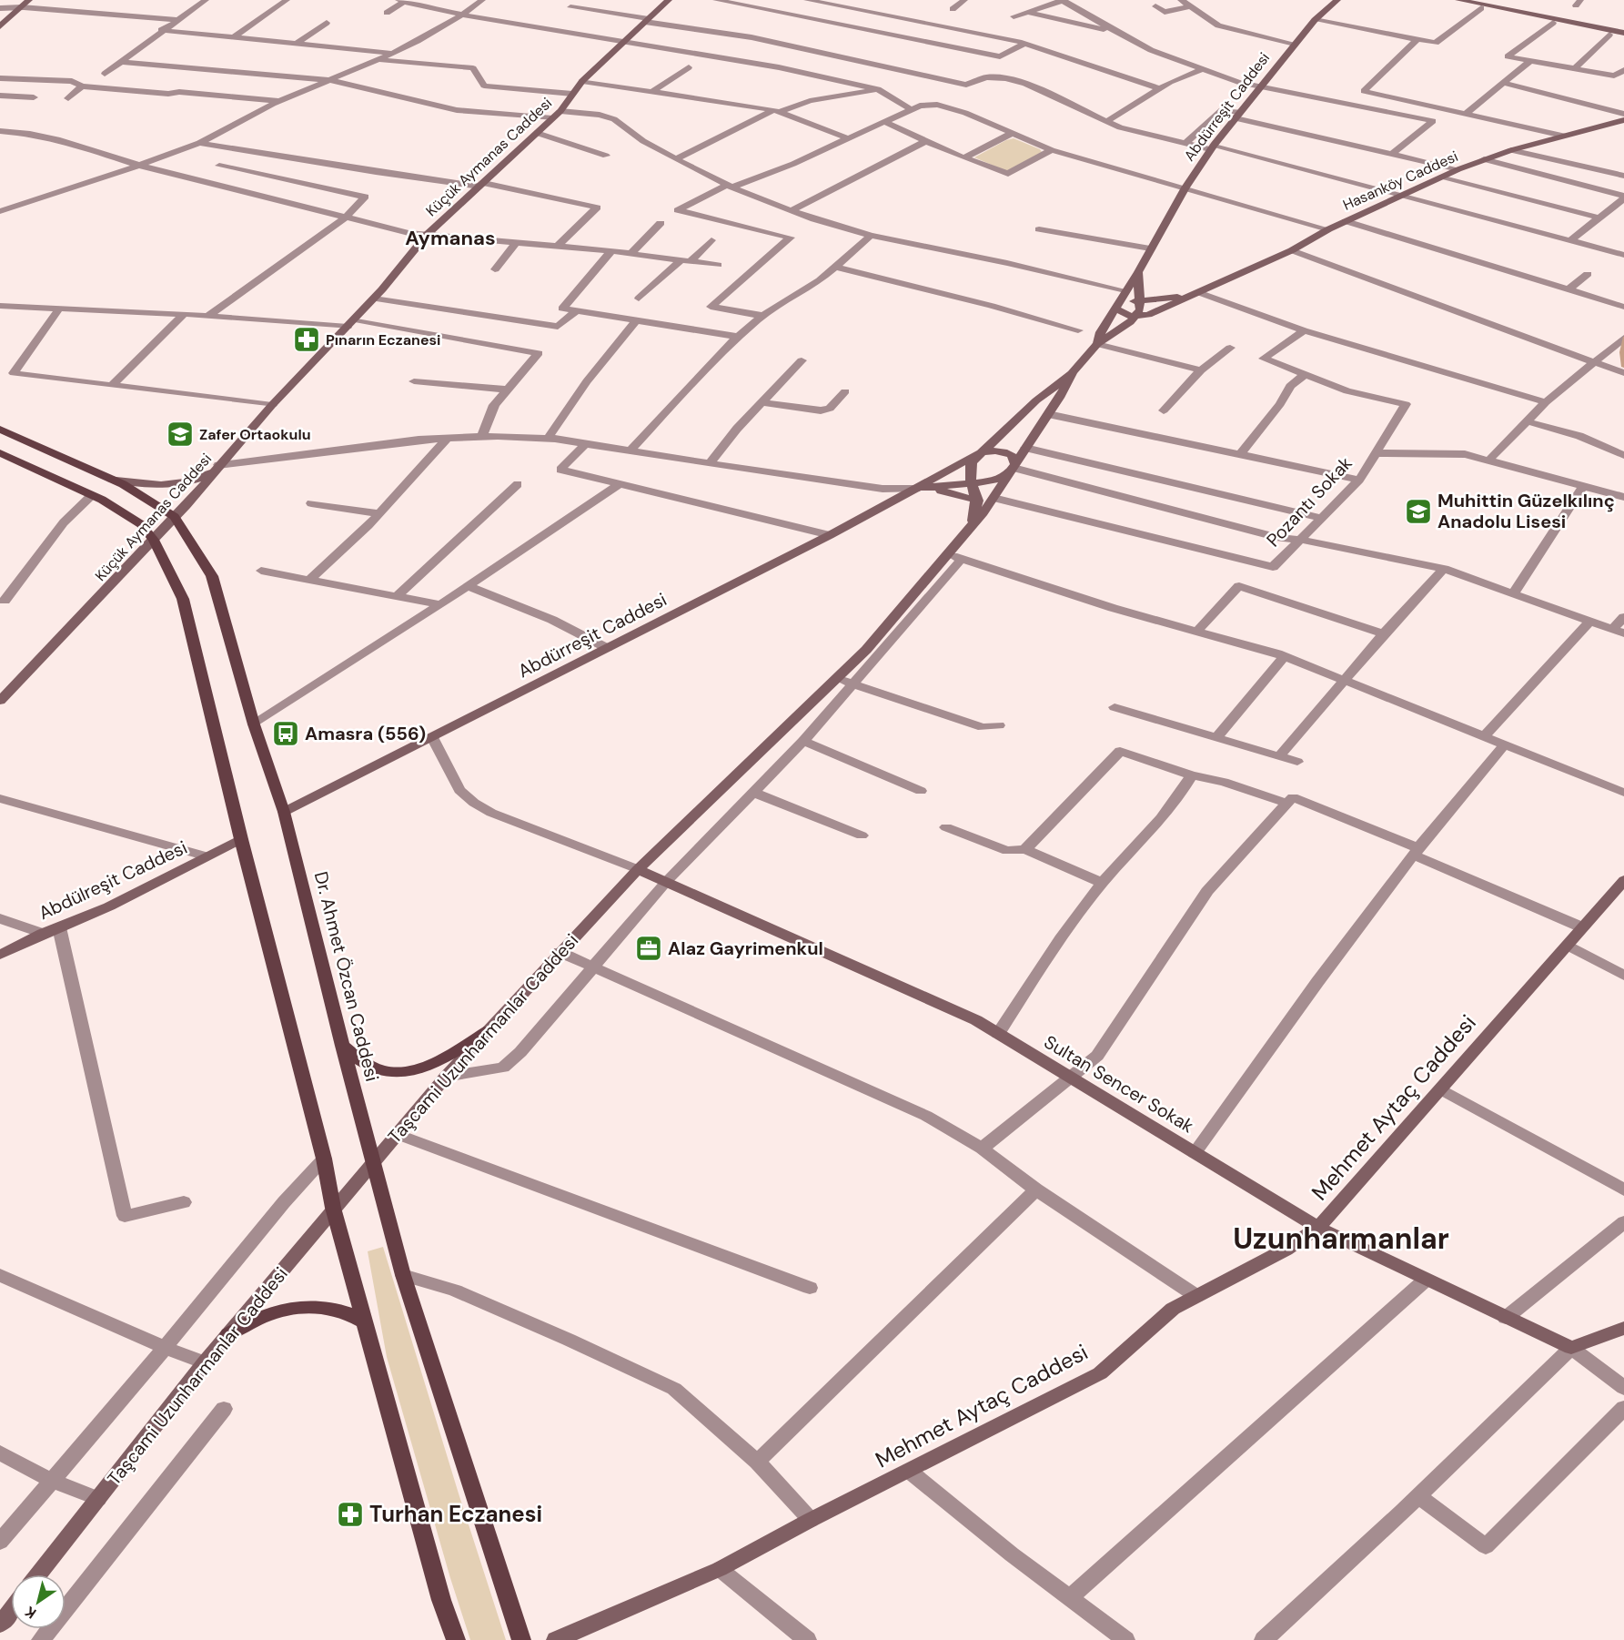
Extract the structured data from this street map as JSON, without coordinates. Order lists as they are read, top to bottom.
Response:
{
  "streets": {
    "main road": ["Dr. Ahmet Özcan Caddesi"],
    "street": [
      "Abdürreşit Caddesi",
      "Küçük Aymanas Caddesi",
      "Hasanköy Caddesi",
      "Pozantı Sokak",
      "Abdülreşit Caddesi",
      "Taşcami Uzunharmanlar Caddesi",
      "Sultan Sencer Sokak",
      "Mehmet Aytaç Caddesi"
    ]
  },
  "crossings": [
    ["Abdürreşit Caddesi", "Hasanköy Caddesi"],
    ["Abdürreşit Caddesi", "Dr. Ahmet Özcan Caddesi"],
    ["Abdürreşit Caddesi", "Taşcami Uzunharmanlar Caddesi"],
    ["Küçük Aymanas Caddesi", "Dr. Ahmet Özcan Caddesi"],
    ["Pozantı Sokak", "Taşcami Uzunharmanlar Caddesi"],
    ["Dr. Ahmet Özcan Caddesi", "Taşcami Uzunharmanlar Caddesi"],
    ["Taşcami Uzunharmanlar Caddesi", "Sultan Sencer Sokak"],
    ["Sultan Sencer Sokak", "Mehmet Aytaç Caddesi"]
  ],
  "districts": ["Aymanas", "Uzunharmanlar"],
  "places": {
    "pharmacy": ["Pınarın Eczanesi", "Turhan Eczanesi"],
    "school or university": ["Zafer Ortaokulu", "Muhittin Güzelkılınç Anadolu Lisesi"],
    "bus stop": ["Amasra (556)"],
    "office": ["Alaz Gayrimenkul"]
  },
  "north": "bottom left"
}
